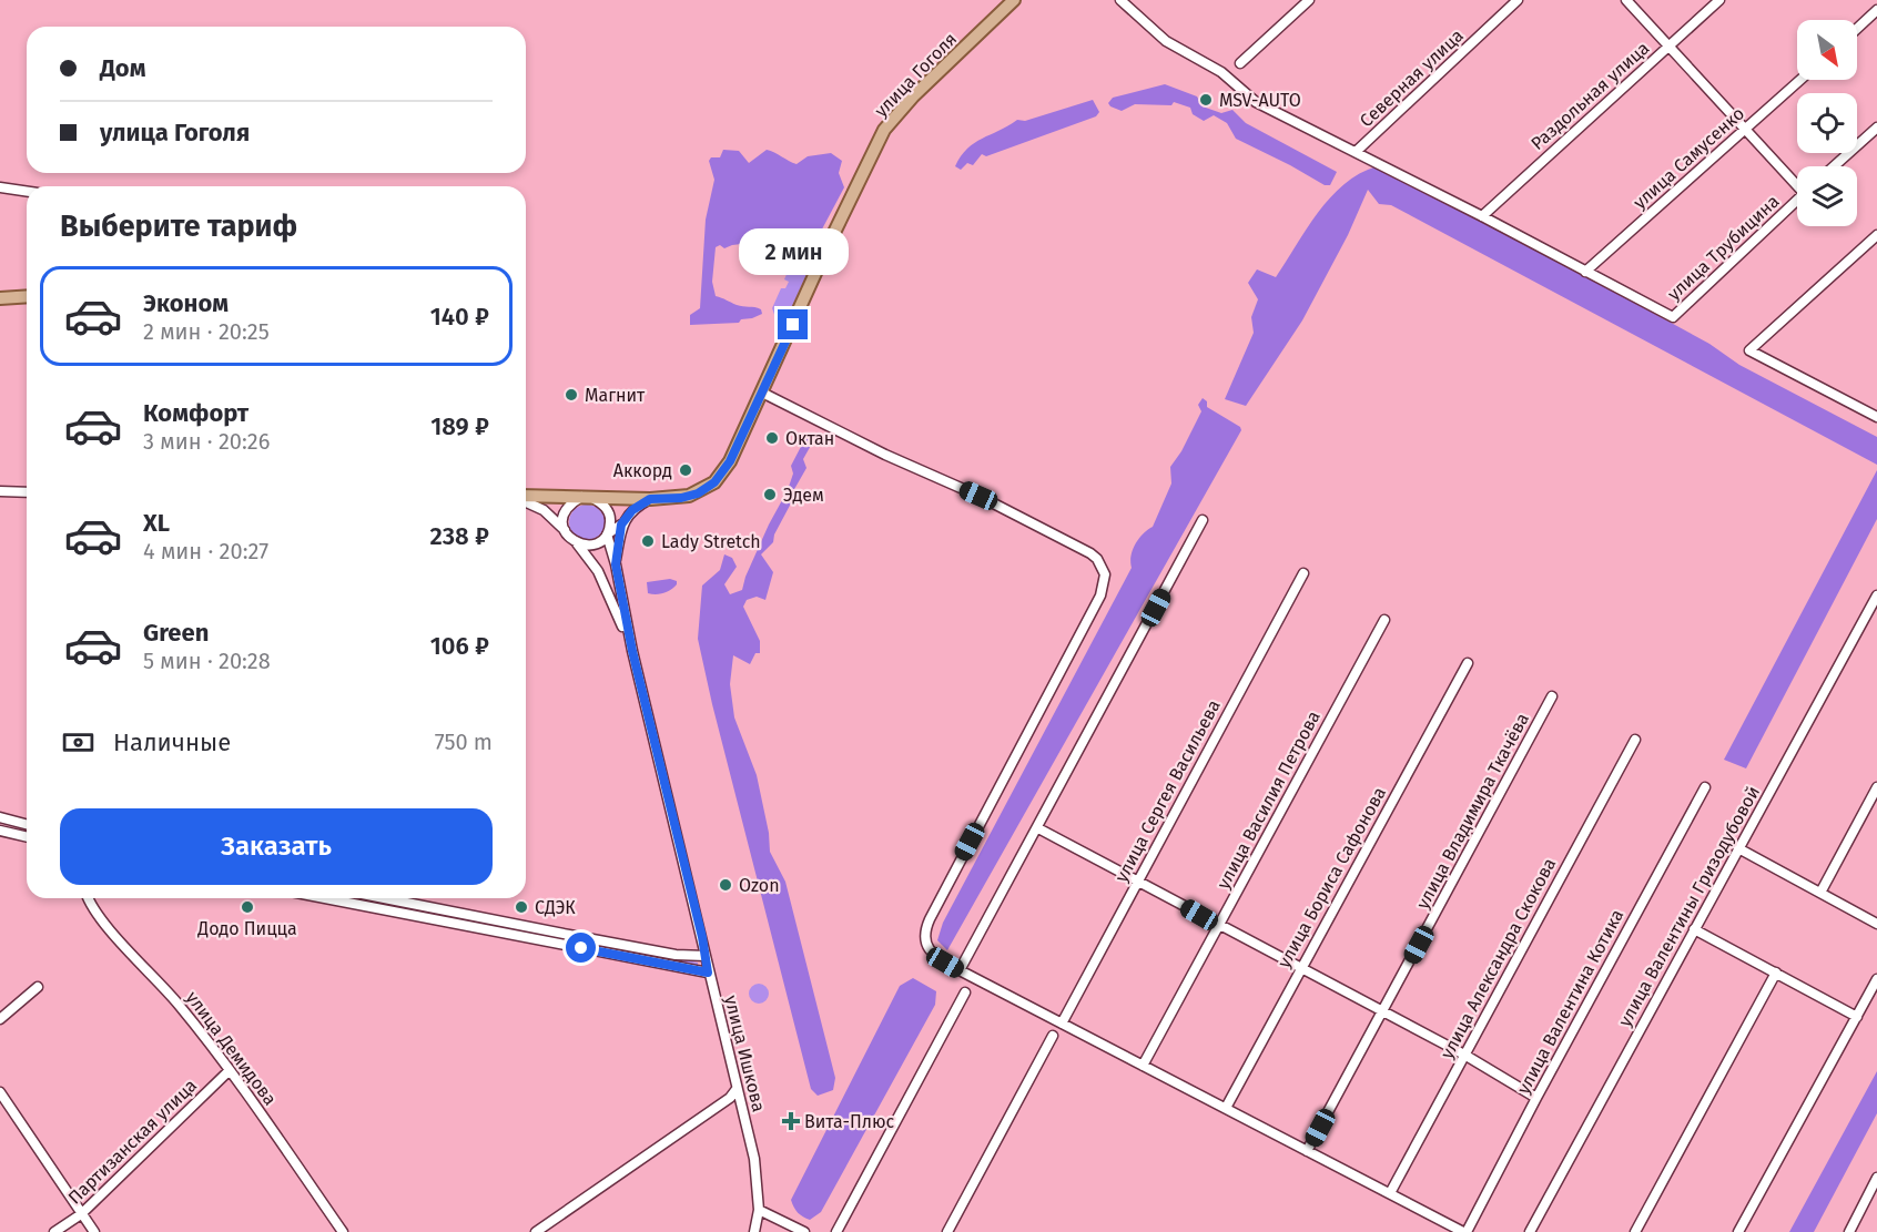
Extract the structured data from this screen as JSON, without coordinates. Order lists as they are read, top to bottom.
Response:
{
  "streets": {
    "main road": ["улица Гоголя"],
    "street": [
      "Северная улица",
      "Раздольная улица",
      "улица Самусенко",
      "улица Трубицина",
      "улица Сергея Васильева",
      "улица Василия Петрова",
      "улица Владимира Ткачёва",
      "улица Бориса Сафонова",
      "улица Валентины Гризодубовой",
      "улица Александра Скокова",
      "улица Валентина Котика",
      "улица Демидова",
      "улица Ишкова",
      "Партизанская улица"
    ]
  },
  "crossings": [
    ["улица Гоголя", "улица Ишкова"],
    ["улица Самусенко", "улица Трубицина"],
    ["улица Демидова", "Партизанская улица"]
  ],
  "places": {
    "other": [
      "MSV-AUTO",
      "Магнит",
      "Октан",
      "Аккорд",
      "Эдем",
      "Lady Stretch",
      "Ozon",
      "Додо Пицца",
      "СДЭК"
    ],
    "health": ["Вита-Плюс"]
  },
  "north": "bottom right",
  "page": {
    "banner": ["Дом", "улица Гоголя"],
    "heading": "Выберите тариф",
    "bubble": "2 мин",
    "list": [
      {
        "name": "Эконом",
        "note": "2 мин · 20:25",
        "value": "140 ₽"
      },
      {
        "name": "Комфорт",
        "note": "3 мин · 20:26",
        "value": "189 ₽"
      },
      {
        "name": "XL",
        "note": "4 мин · 20:27",
        "value": "238 ₽"
      },
      {
        "name": "Green",
        "note": "5 мин · 20:28",
        "value": "106 ₽"
      }
    ],
    "pay": ["Наличные", "750 m"],
    "buttons": "Заказать"
  }
}
